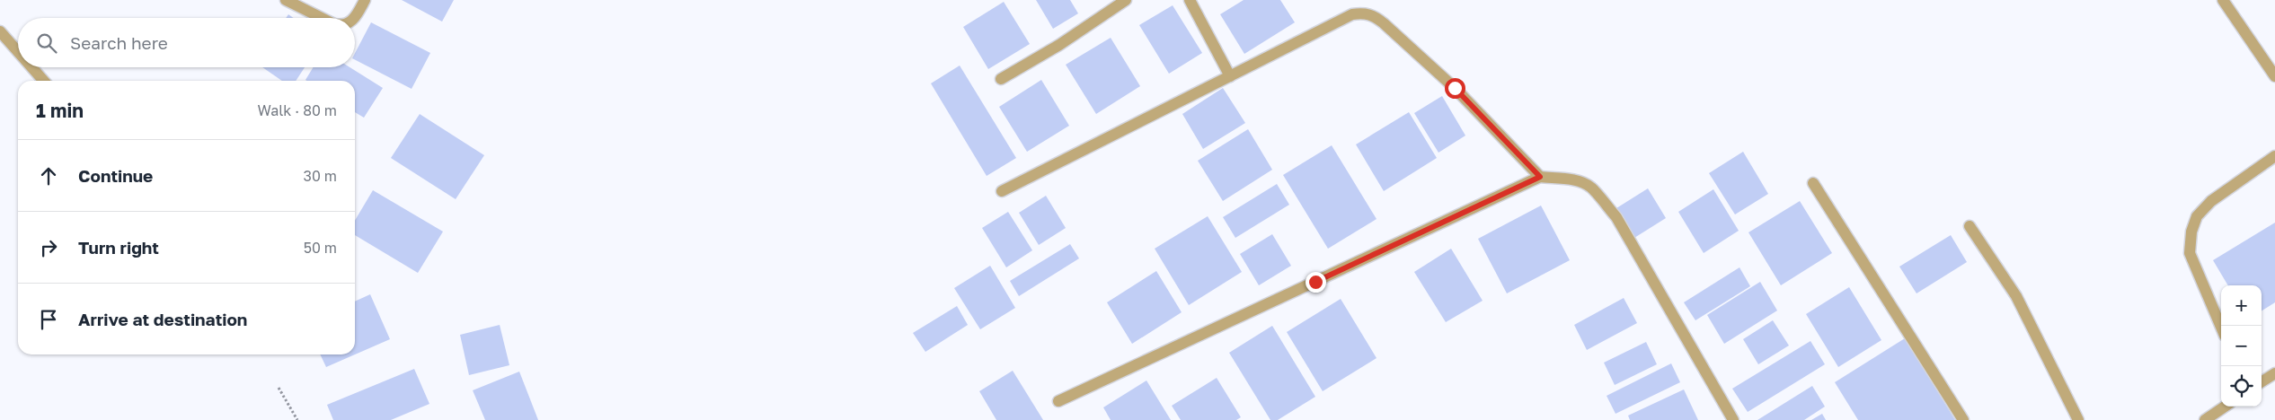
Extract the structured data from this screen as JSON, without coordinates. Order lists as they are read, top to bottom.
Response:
{
  "page": {
    "search": "Search here",
    "heading": ["1 min", "Walk · 80 m"],
    "list": [
      ["Continue", "30 m"],
      ["Turn right", "50 m"],
      "Arrive at destination"
    ],
    "map_buttons": ["+", "−"]
  }
}
